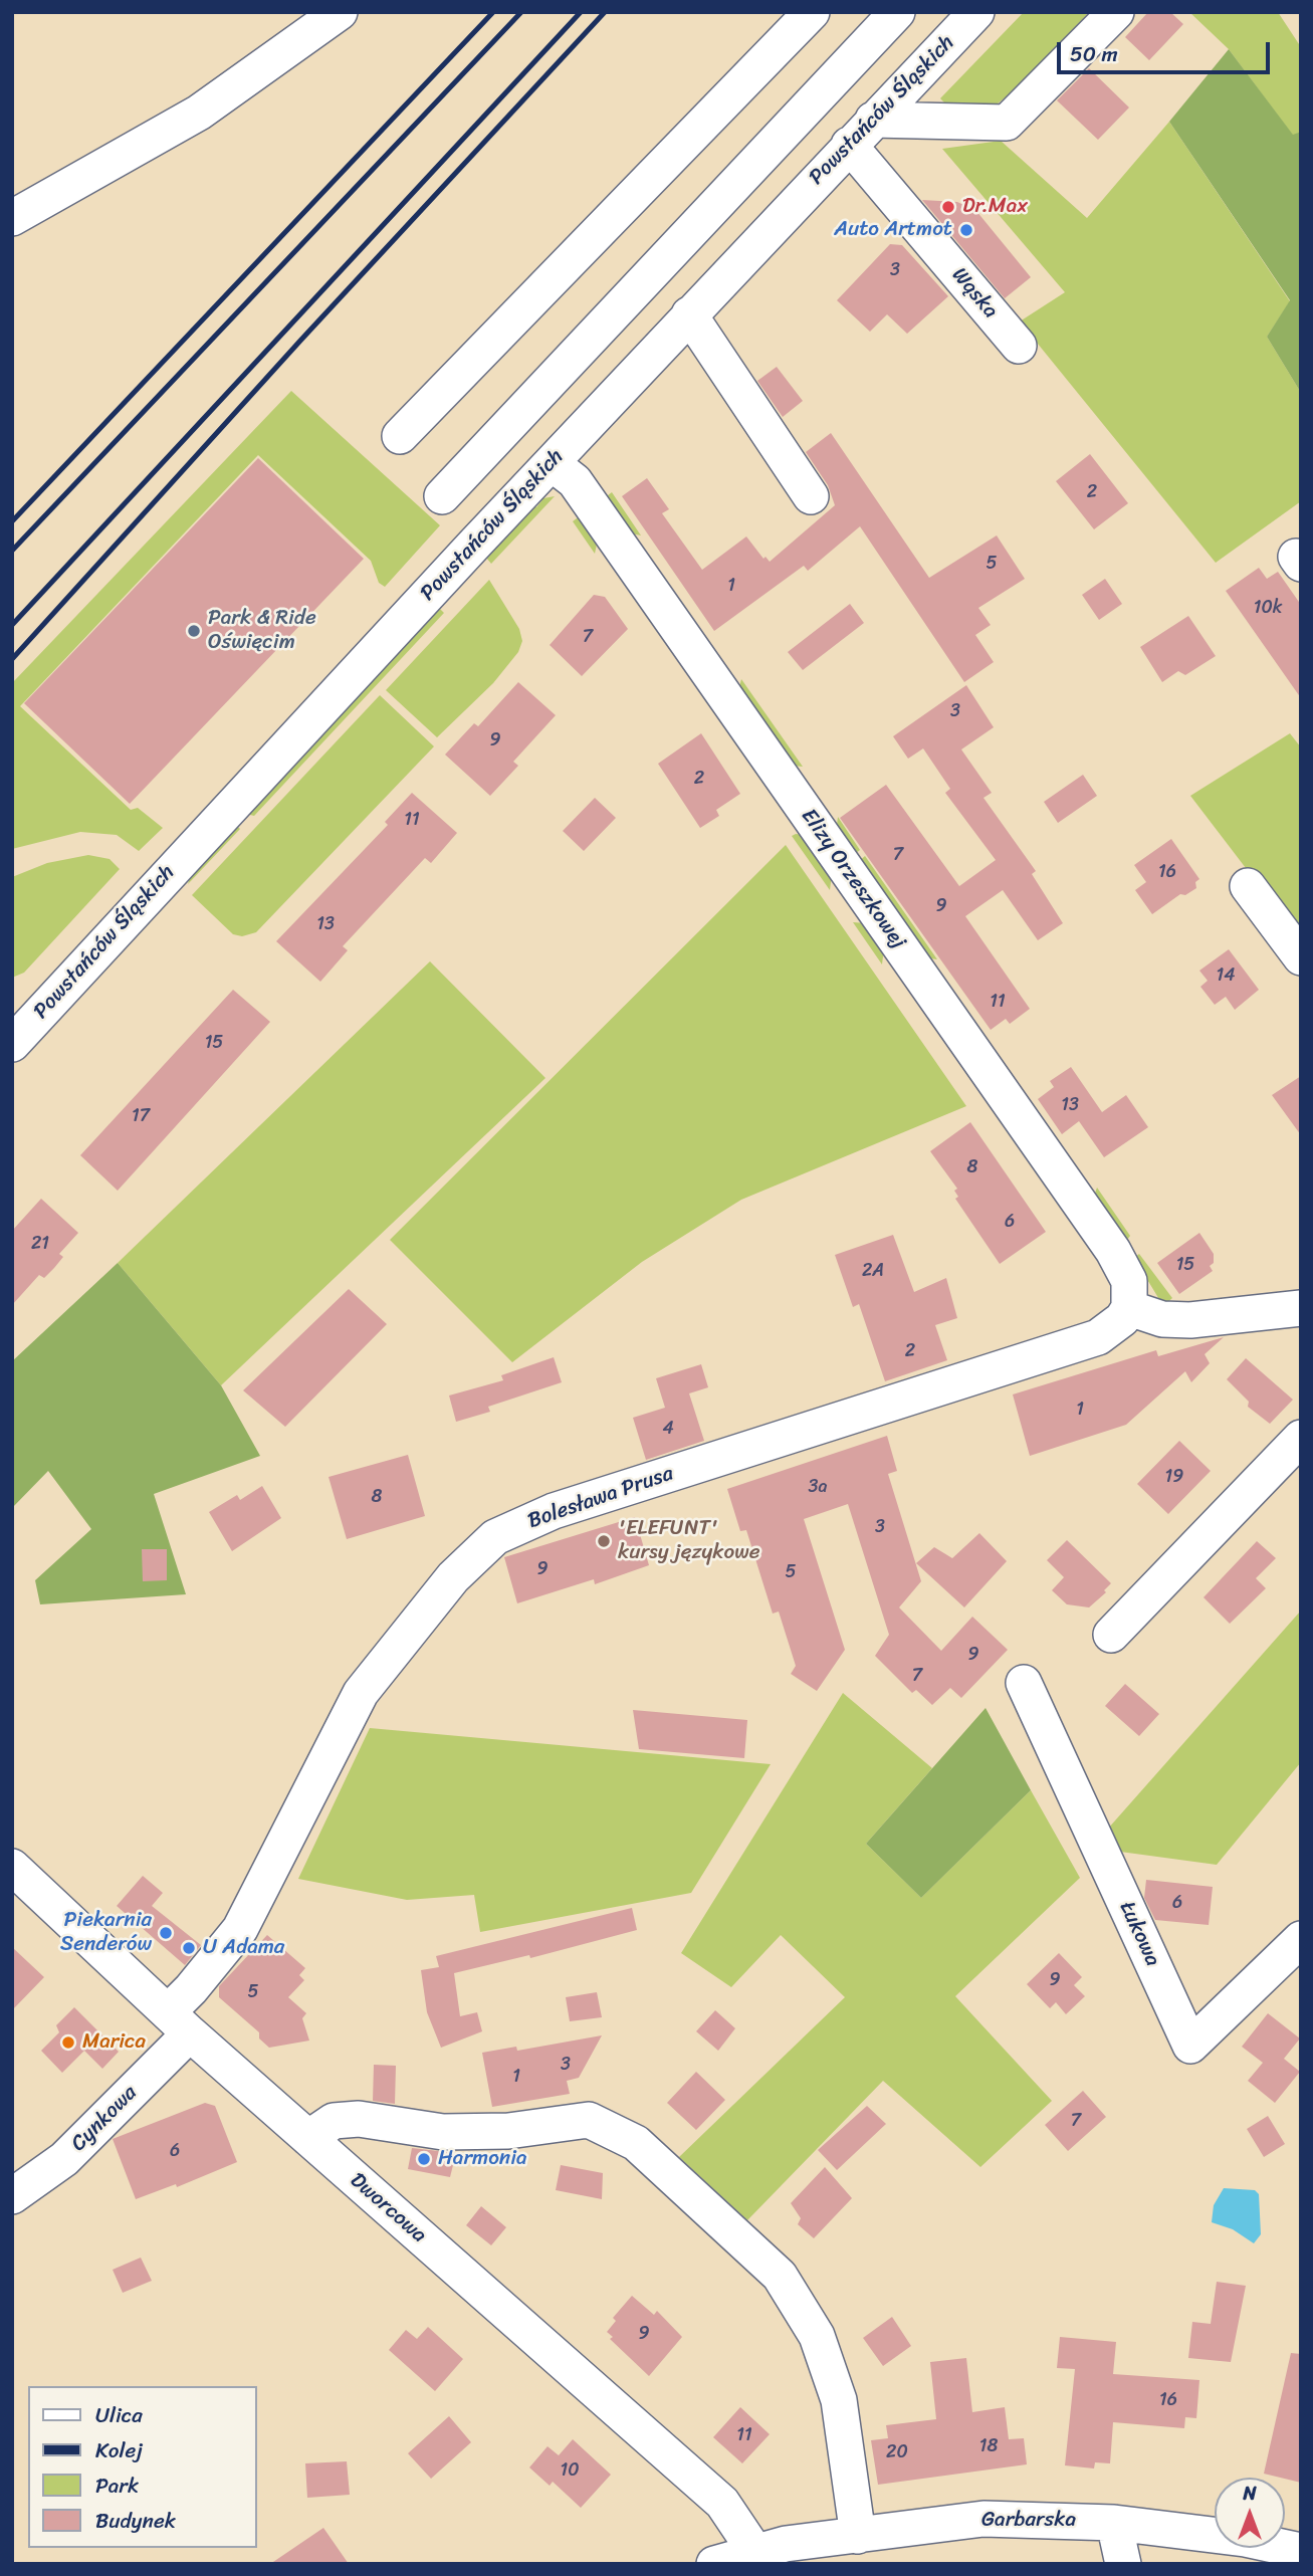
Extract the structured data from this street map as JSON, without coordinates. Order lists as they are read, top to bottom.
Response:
{
  "streets": {
    "street": [
      "Powstańców Śląskich",
      "Wąska",
      "Elizy Orzeszkowej",
      "Bolesława Prusa",
      "Łukowa",
      "Cynkowa",
      "Dworcowa",
      "Garbarska"
    ]
  },
  "crossings": [
    ["Powstańców Śląskich", "Wąska"],
    ["Powstańców Śląskich", "Elizy Orzeszkowej"],
    ["Elizy Orzeszkowej", "Bolesława Prusa"],
    ["Bolesława Prusa", "Cynkowa"],
    ["Bolesława Prusa", "Dworcowa"],
    ["Cynkowa", "Dworcowa"],
    ["Dworcowa", "Garbarska"]
  ],
  "places": [
    "Dr.Max",
    "Auto Artmot",
    "Park & Ride Oświęcim",
    "'ELEFUNT' kursy językowe",
    "Piekarnia Senderów",
    "U Adama",
    "Marica",
    "Harmonia"
  ],
  "house_numbers": [
    "3",
    "2",
    "5",
    "1",
    "10k",
    "7",
    "3",
    "9",
    "2",
    "11",
    "7",
    "16",
    "9",
    "13",
    "14",
    "11",
    "15",
    "13",
    "17",
    "8",
    "6",
    "21",
    "15",
    "2A",
    "2",
    "1",
    "4",
    "19",
    "3a",
    "8",
    "3",
    "9",
    "5",
    "9",
    "7",
    "6",
    "9",
    "5",
    "3",
    "1",
    "7",
    "6",
    "9",
    "16",
    "11",
    "18",
    "20",
    "10"
  ],
  "legend": [
    "Ulica",
    "Kolej",
    "Park",
    "Budynek"
  ],
  "scale_bar": "50 m",
  "north": "top"
}
